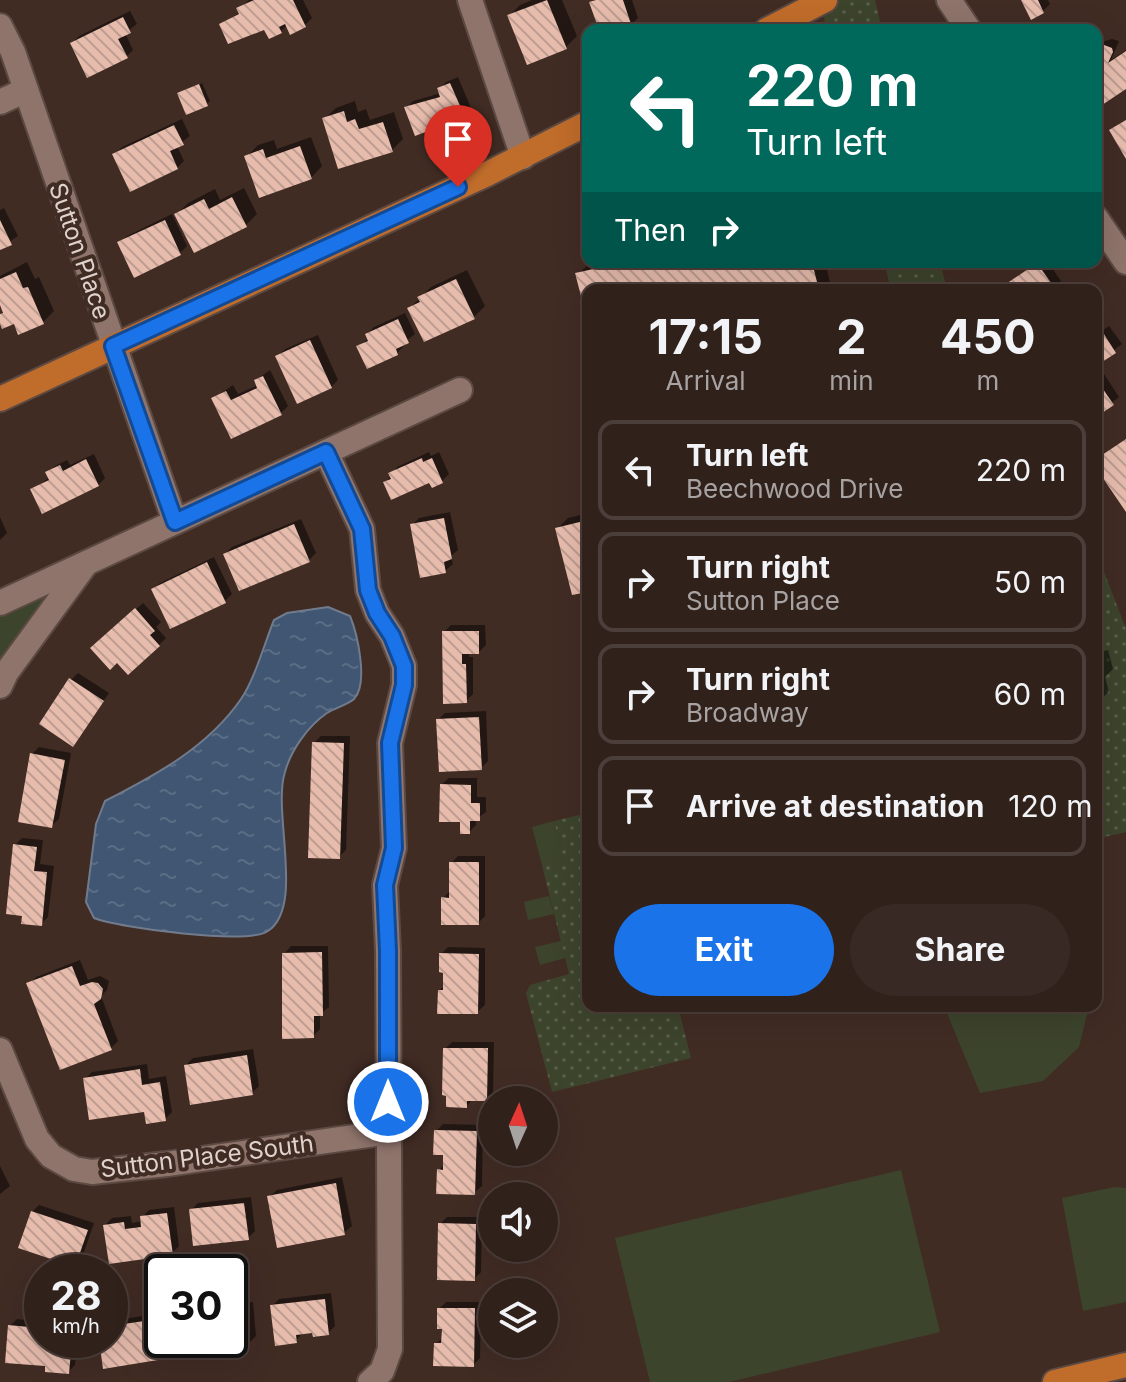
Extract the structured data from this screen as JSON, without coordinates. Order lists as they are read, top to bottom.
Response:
{
  "streets": {
    "street": ["Sutton Place", "Sutton Place South"]
  },
  "north": "top",
  "page": {
    "turn": ["220 m", "Turn left"],
    "then": "Then",
    "eta": [
      "17:15",
      "Arrival",
      "2",
      "min",
      "450",
      "m"
    ],
    "list": [
      {
        "name": "Turn left",
        "note": "Beechwood Drive",
        "value": "220 m"
      },
      {
        "name": "Turn right",
        "note": "Sutton Place",
        "value": "50 m"
      },
      {
        "name": "Turn right",
        "note": "Broadway",
        "value": "60 m"
      },
      {
        "name": "Arrive at destination",
        "value": "120 m"
      }
    ],
    "buttons": ["Exit", "Share"],
    "speed": "28 km/h",
    "limit": "30"
  }
}
